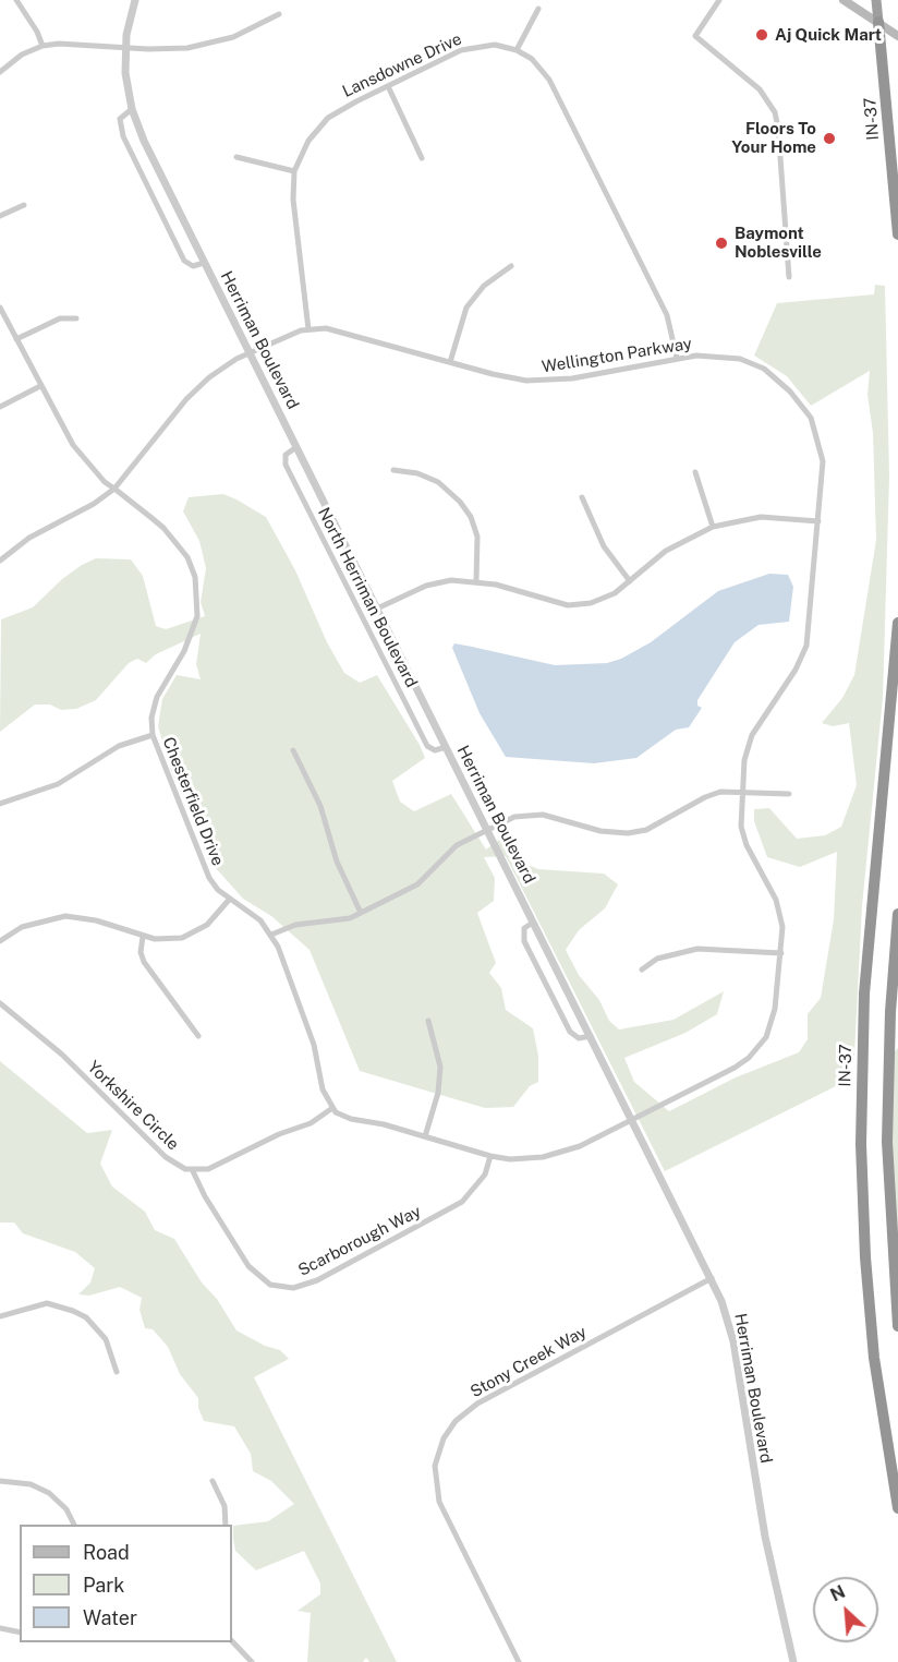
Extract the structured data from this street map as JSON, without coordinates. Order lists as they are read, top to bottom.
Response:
{
  "streets": {
    "highway": ["IN-37"],
    "street": [
      "Lansdowne Drive",
      "Herriman Boulevard",
      "Wellington Parkway",
      "North Herriman Boulevard",
      "Chesterfield Drive",
      "Yorkshire Circle",
      "Scarborough Way",
      "Stony Creek Way"
    ]
  },
  "crossings": [
    ["Lansdowne Drive", "Wellington Parkway"],
    ["Herriman Boulevard", "Wellington Parkway"],
    ["Herriman Boulevard", "North Herriman Boulevard"],
    ["Herriman Boulevard", "Stony Creek Way"],
    ["Wellington Parkway", "Chesterfield Drive"],
    ["Yorkshire Circle", "Scarborough Way"]
  ],
  "places": ["Aj Quick Mart", "Floors To Your Home", "Baymont Noblesville"],
  "legend": ["Road", "Park", "Water"],
  "north": "top left"
}
